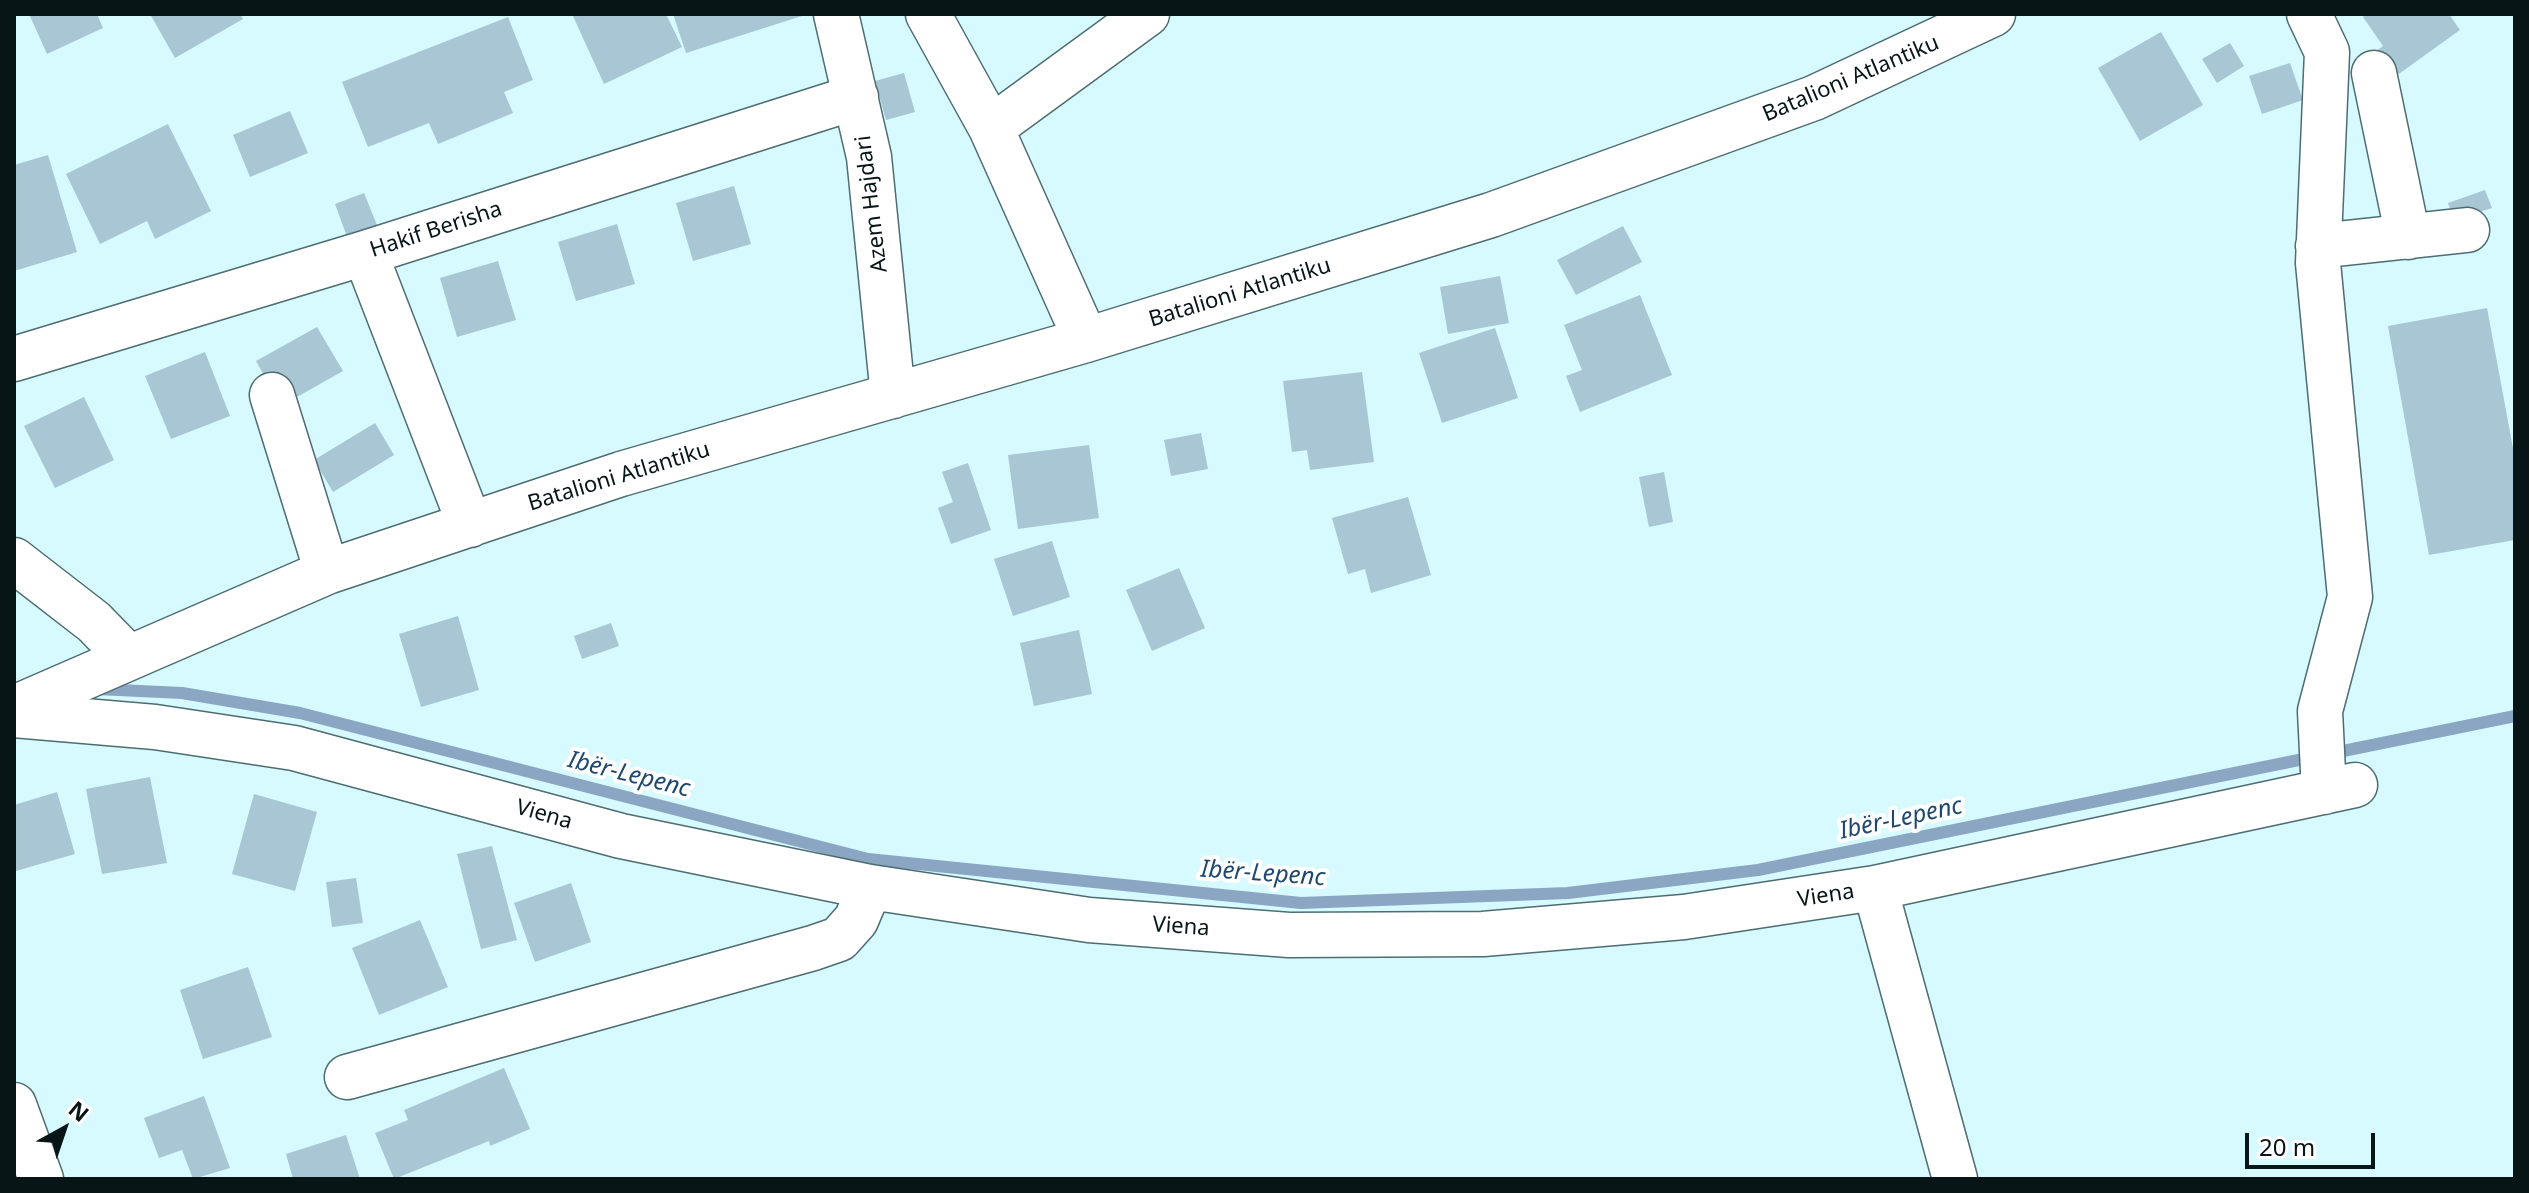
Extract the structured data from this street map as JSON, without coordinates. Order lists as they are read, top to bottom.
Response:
{
  "streets": {
    "street": [
      "Batalioni Atlantiku",
      "Azem Hajdari",
      "Hakif Berisha",
      "Viena"
    ]
  },
  "crossings": [
    ["Batalioni Atlantiku", "Azem Hajdari"],
    ["Batalioni Atlantiku", "Viena"],
    ["Azem Hajdari", "Hakif Berisha"]
  ],
  "water": ["Ibër-Lepenc"],
  "scale_bar": "20 m",
  "north": "top right"
}
